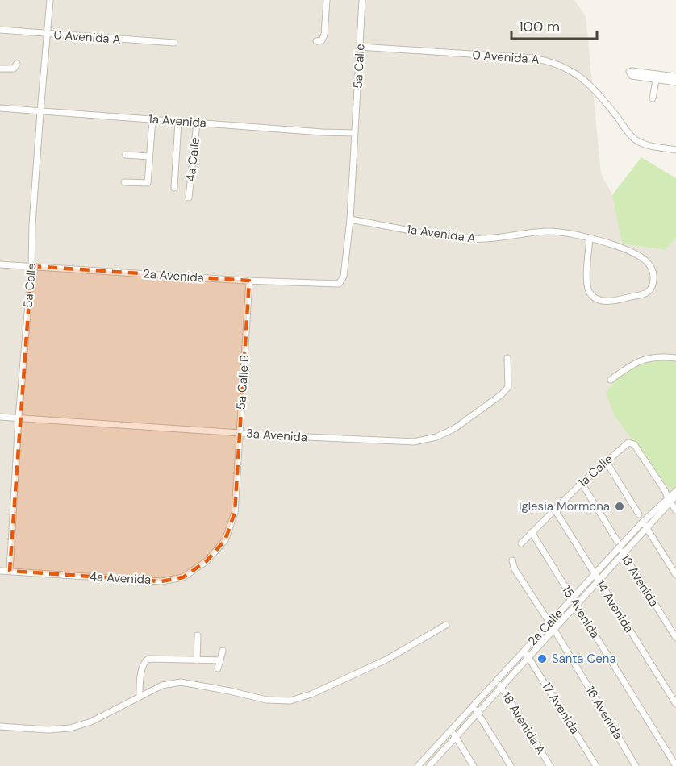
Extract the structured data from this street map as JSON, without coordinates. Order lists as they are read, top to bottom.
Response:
{
  "streets": {
    "street": [
      "0 Avenida A",
      "5a Calle",
      "1a Avenida",
      "4a Calle",
      "1a Avenida A",
      "2a Avenida",
      "5a Calle B",
      "3a Avenida",
      "1a Calle",
      "4a Avenida",
      "13 Avenida",
      "14 Avenida",
      "15 Avenida",
      "2a Calle",
      "17 Avenida",
      "16 Avenida",
      "18 Avenida A"
    ]
  },
  "crossings": [
    ["0 Avenida A", "5a Calle"],
    ["5a Calle", "1a Avenida"],
    ["5a Calle", "1a Avenida A"],
    ["5a Calle", "2a Avenida"],
    ["5a Calle", "3a Avenida"],
    ["5a Calle", "4a Avenida"],
    ["1a Avenida", "4a Calle"],
    ["2a Avenida", "5a Calle B"],
    ["5a Calle B", "3a Avenida"],
    ["5a Calle B", "4a Avenida"],
    ["1a Calle", "13 Avenida"],
    ["1a Calle", "14 Avenida"],
    ["1a Calle", "15 Avenida"],
    ["1a Calle", "2a Calle"],
    ["13 Avenida", "2a Calle"],
    ["14 Avenida", "2a Calle"],
    ["15 Avenida", "2a Calle"],
    ["2a Calle", "17 Avenida"],
    ["2a Calle", "16 Avenida"],
    ["2a Calle", "18 Avenida A"]
  ],
  "places": ["Iglesia Mormona", "Santa Cena"],
  "scale_bar": "100 m"
}
